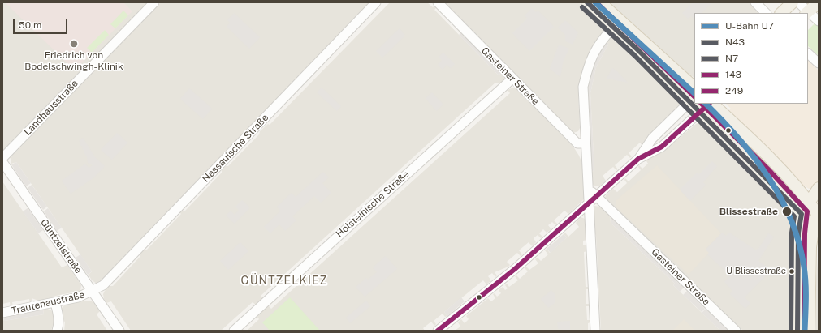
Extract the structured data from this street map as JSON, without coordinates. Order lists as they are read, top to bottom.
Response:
{
  "streets": {
    "street": [
      "Gasteiner Straße",
      "Landhausstraße",
      "Nassauische Straße",
      "Holsteinische Straße",
      "Güntzelstraße",
      "Trautenaustraße"
    ]
  },
  "crossings": [
    ["Gasteiner Straße", "Holsteinische Straße"],
    ["Nassauische Straße", "Güntzelstraße"],
    ["Nassauische Straße", "Trautenaustraße"],
    ["Güntzelstraße", "Trautenaustraße"]
  ],
  "districts": ["GÜNTZELKIEZ"],
  "places": ["Friedrich von Bodelschwingh-Klinik", "Blissestraße", "U Blissestraße"],
  "lines": [
    "metro line U7",
    "transit line N43",
    "transit line 143",
    "transit line N7",
    "transit line 249"
  ],
  "legend": [
    "U-Bahn U7",
    "N43",
    "N7",
    "143",
    "249"
  ],
  "scale_bar": "50 m"
}
